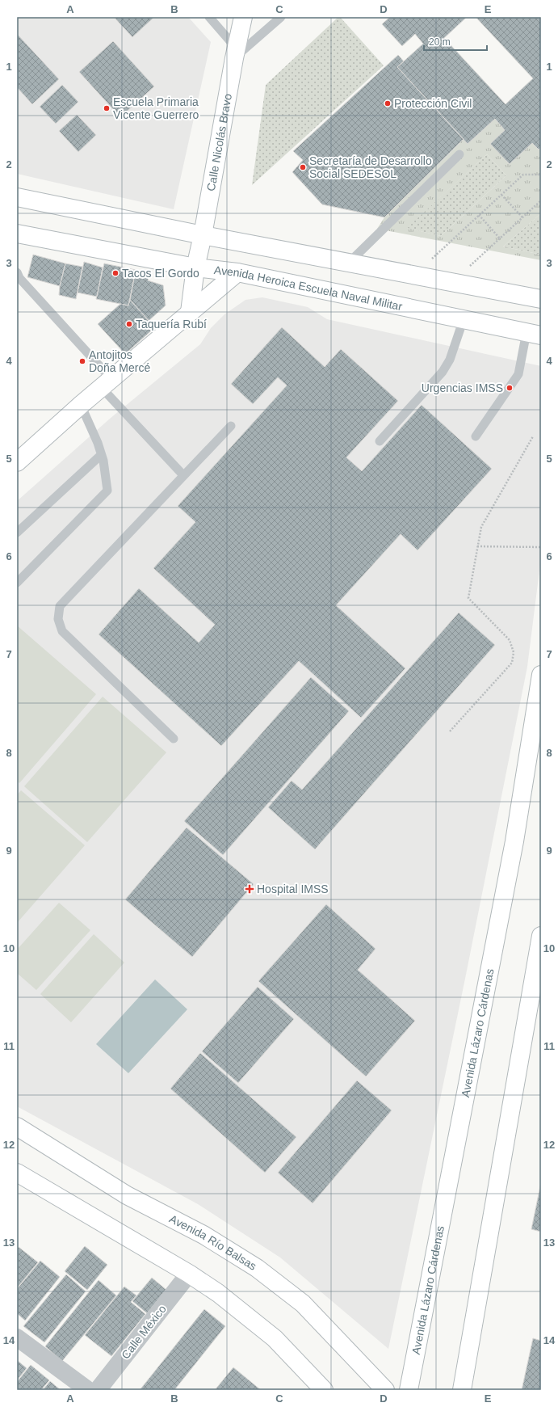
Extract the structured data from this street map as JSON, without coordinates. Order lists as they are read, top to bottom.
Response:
{
  "streets": {
    "street": [
      "Calle Nicolás Bravo",
      "Avenida Heroica Escuela Naval Militar",
      "Avenida Lázaro Cárdenas",
      "Avenida Río Balsas",
      "Calle México"
    ]
  },
  "crossings": [
    ["Calle Nicolás Bravo", "Avenida Heroica Escuela Naval Militar"]
  ],
  "places": {
    "other": [
      "Protección Civil",
      "Escuela Primaria Vicente Guerrero",
      "Secretaría de Desarrollo Social SEDESOL",
      "Tacos El Gordo",
      "Taquería Rubí",
      "Antojitos Doña Mercé",
      "Urgencias IMSS"
    ],
    "health": ["Hospital IMSS"]
  },
  "scale_bar": "20 m",
  "grid": {
    "columns": [
      "A",
      "B",
      "C",
      "D",
      "E"
    ],
    "rows": [
      "1",
      "2",
      "3",
      "4",
      "5",
      "6",
      "7",
      "8",
      "9",
      "10",
      "11",
      "12",
      "13",
      "14"
    ]
  }
}
